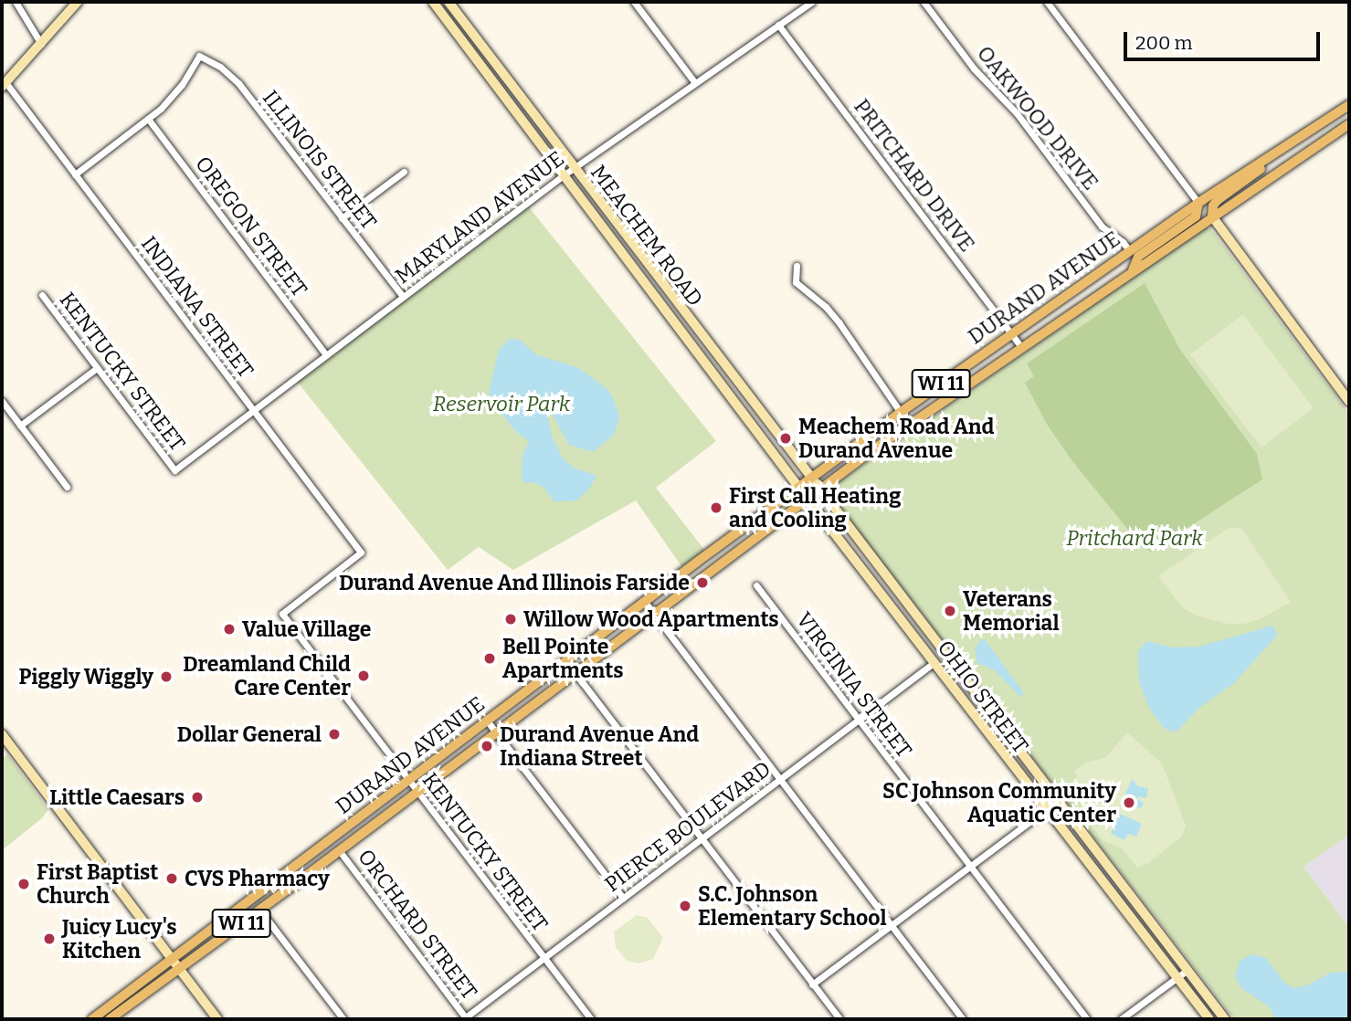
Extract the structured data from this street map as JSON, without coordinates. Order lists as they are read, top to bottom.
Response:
{
  "streets": {
    "main road": ["DURAND AVENUE", "WI 11"],
    "street": [
      "OAKWOOD DRIVE",
      "ILLINOIS STREET",
      "PRITCHARD DRIVE",
      "MARYLAND AVENUE",
      "OREGON STREET",
      "MEACHEM ROAD",
      "INDIANA STREET",
      "KENTUCKY STREET",
      "VIRGINIA STREET",
      "OHIO STREET",
      "PIERCE BOULEVARD",
      "ORCHARD STREET"
    ]
  },
  "crossings": [
    ["OAKWOOD DRIVE", "DURAND AVENUE"],
    ["ILLINOIS STREET", "MARYLAND AVENUE"],
    ["ILLINOIS STREET", "OREGON STREET"],
    ["PRITCHARD DRIVE", "MARYLAND AVENUE"],
    ["PRITCHARD DRIVE", "DURAND AVENUE"],
    ["MARYLAND AVENUE", "OREGON STREET"],
    ["MARYLAND AVENUE", "MEACHEM ROAD"],
    ["MARYLAND AVENUE", "INDIANA STREET"],
    ["MARYLAND AVENUE", "KENTUCKY STREET"],
    ["MEACHEM ROAD", "DURAND AVENUE"],
    ["MEACHEM ROAD", "OHIO STREET"],
    ["DURAND AVENUE", "KENTUCKY STREET"],
    ["DURAND AVENUE", "OHIO STREET"],
    ["DURAND AVENUE", "ORCHARD STREET"],
    ["INDIANA STREET", "KENTUCKY STREET"],
    ["KENTUCKY STREET", "PIERCE BOULEVARD"],
    ["VIRGINIA STREET", "PIERCE BOULEVARD"],
    ["OHIO STREET", "PIERCE BOULEVARD"],
    ["PIERCE BOULEVARD", "ORCHARD STREET"]
  ],
  "parks": ["Reservoir Park", "Pritchard Park"],
  "places": [
    "Meachem Road And Durand Avenue",
    "First Call Heating and Cooling",
    "Durand Avenue And Illinois Farside",
    "Veterans Memorial",
    "Willow Wood Apartments",
    "Value Village",
    "Bell Pointe Apartments",
    "Dreamland Child Care Center",
    "Piggly Wiggly",
    "Dollar General",
    "Durand Avenue And Indiana Street",
    "Little Caesars",
    "SC Johnson Community Aquatic Center",
    "CVS Pharmacy",
    "First Baptist Church",
    "S.C. Johnson Elementary School",
    "Juicy Lucy's Kitchen"
  ],
  "scale_bar": "200 m"
}
